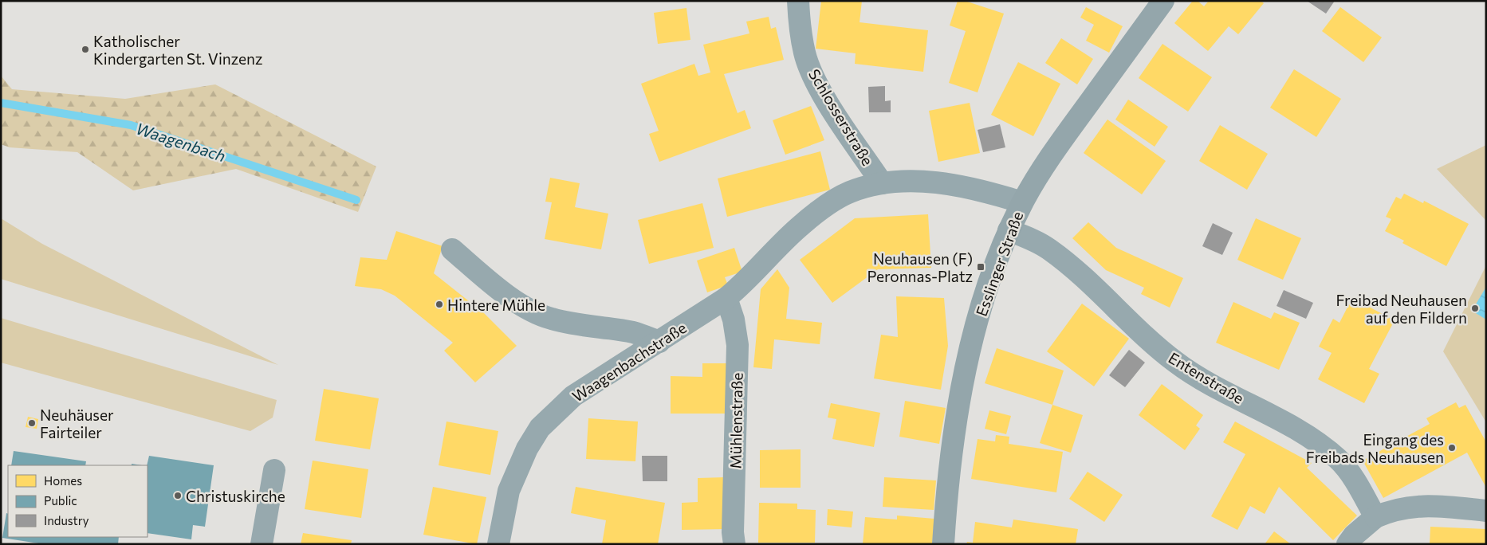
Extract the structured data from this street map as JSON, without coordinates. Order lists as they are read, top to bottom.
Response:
{
  "streets": {
    "main road": ["Esslinger Straße"],
    "street": [
      "Schlosserstraße",
      "Waagenbachstraße",
      "Entenstraße",
      "Mühlenstraße"
    ]
  },
  "crossings": [
    ["Schlosserstraße", "Esslinger Straße"],
    ["Schlosserstraße", "Waagenbachstraße"],
    ["Schlosserstraße", "Mühlenstraße"],
    ["Esslinger Straße", "Entenstraße"],
    ["Waagenbachstraße", "Mühlenstraße"]
  ],
  "water": ["Waagenbach"],
  "places": {
    "other": [
      "Katholischer Kindergarten St. Vinzenz",
      "Hintere Mühle",
      "Freibad Neuhausen auf den Fildern",
      "Neuhäuser Fairteiler",
      "Eingang des Freibads Neuhausen",
      "Christuskirche"
    ],
    "transit": ["Neuhausen (F) Peronnas-Platz"]
  },
  "legend": ["Homes", "Public", "Industry"]
}
